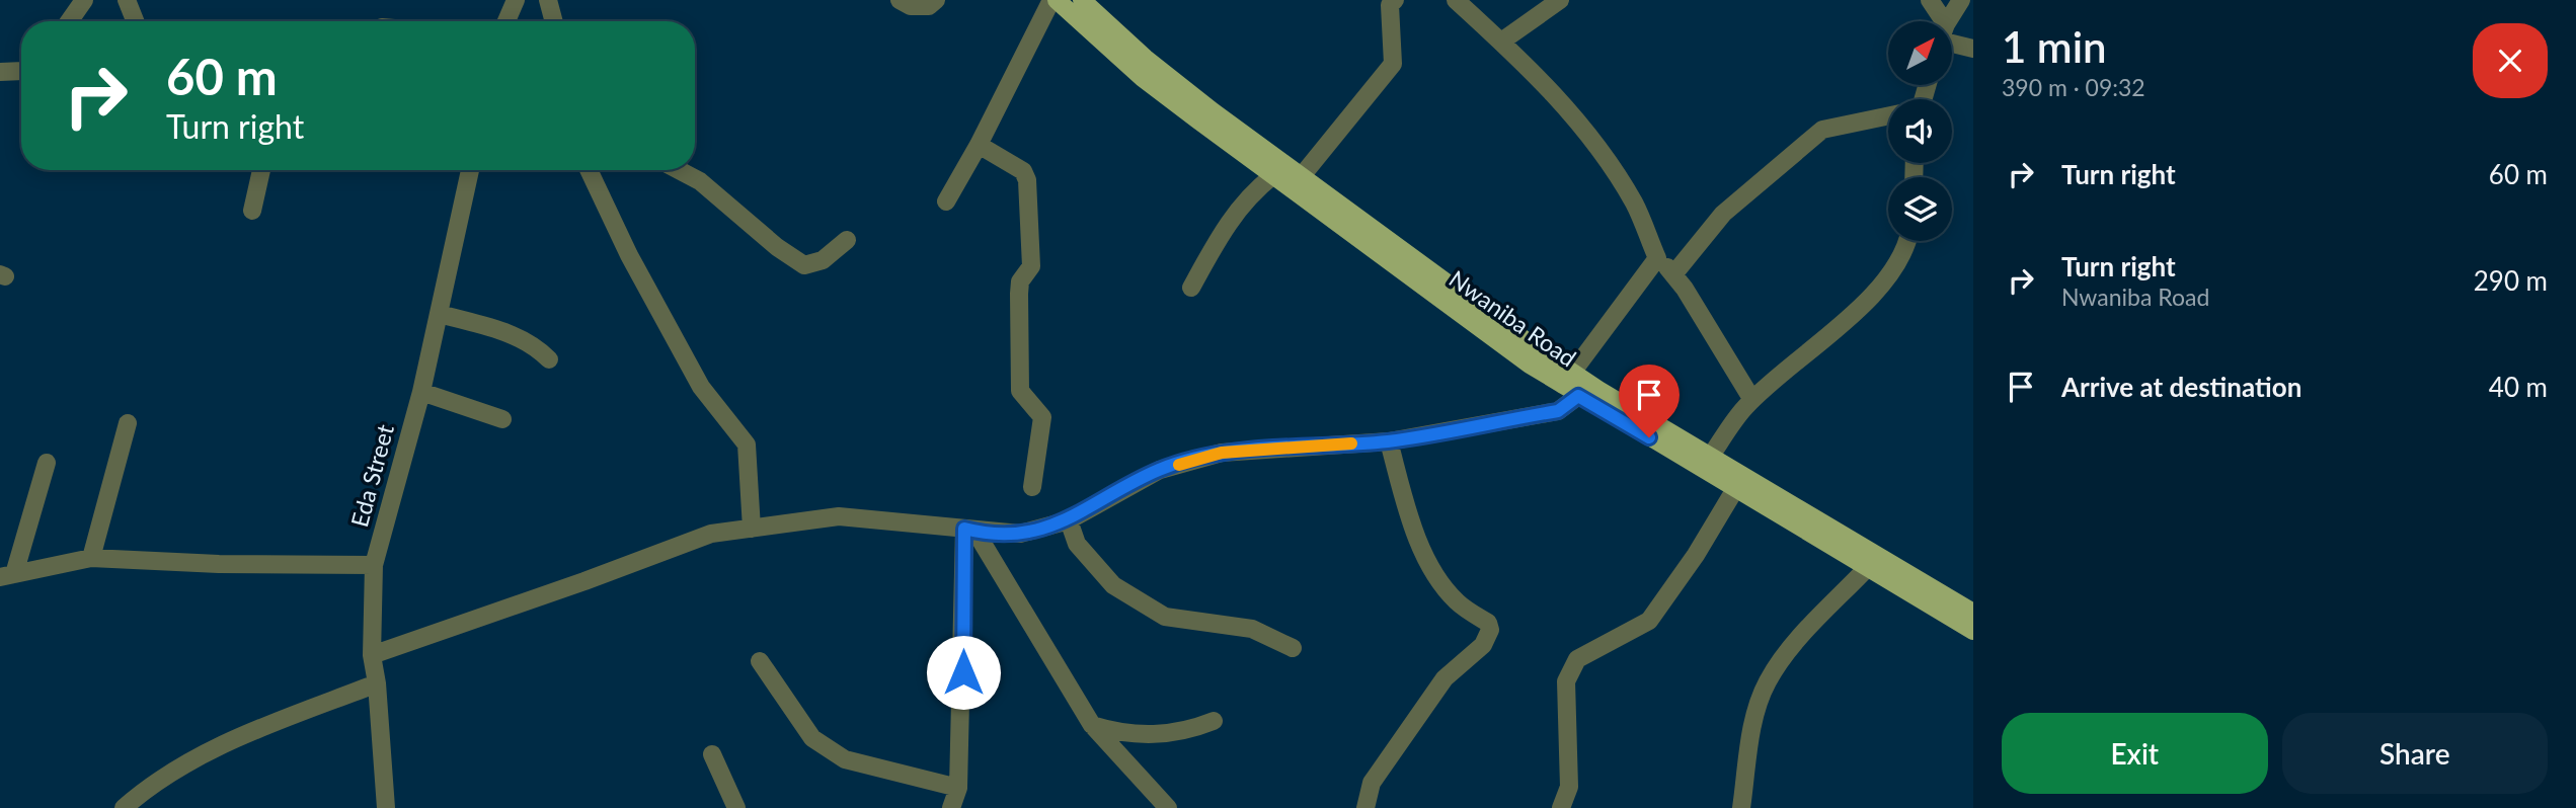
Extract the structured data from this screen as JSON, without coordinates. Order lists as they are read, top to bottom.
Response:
{
  "streets": {
    "main road": ["Nwaniba Road"],
    "street": ["Eda Street"]
  },
  "north": "top right",
  "page": {
    "heading": ["1 min", "390 m · 09:32"],
    "turn": ["60 m", "Turn right"],
    "list": [
      {
        "name": "Turn right",
        "value": "60 m"
      },
      {
        "name": "Turn right",
        "note": "Nwaniba Road",
        "value": "290 m"
      },
      {
        "name": "Arrive at destination",
        "value": "40 m"
      }
    ],
    "buttons": ["Exit", "Share"]
  }
}
